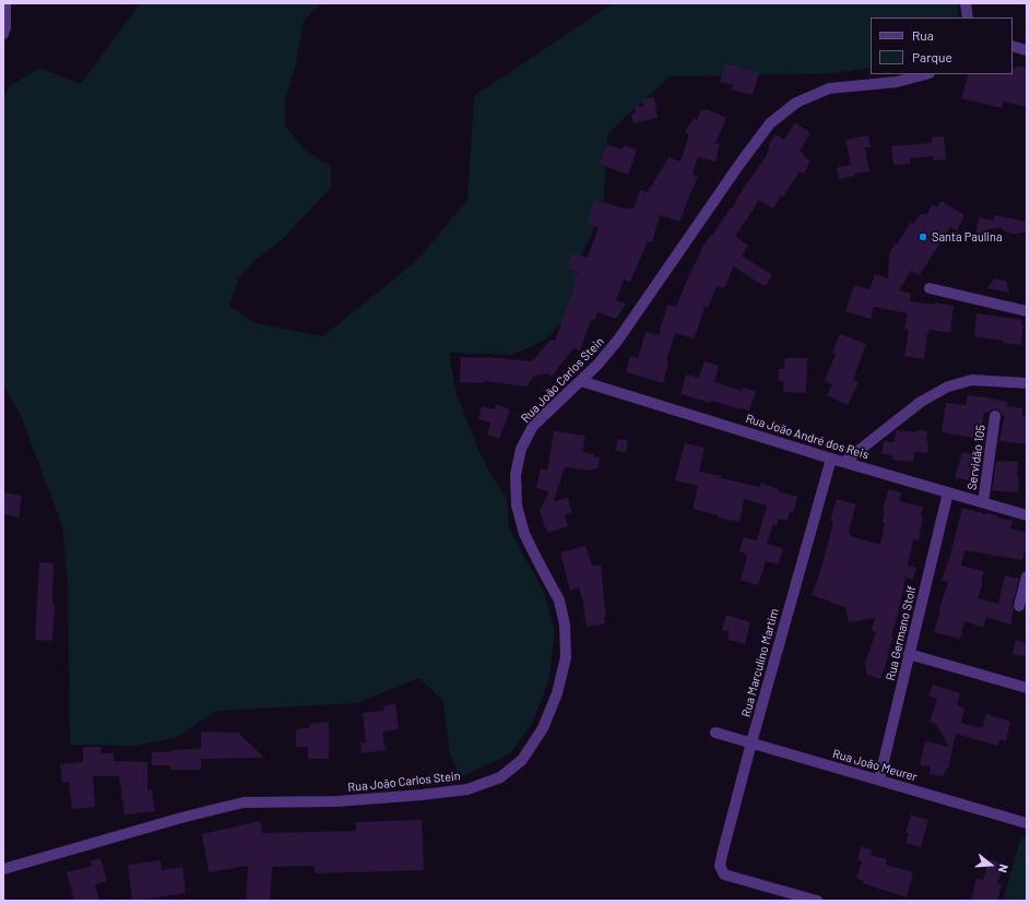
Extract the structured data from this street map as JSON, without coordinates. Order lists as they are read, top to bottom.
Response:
{
  "streets": {
    "street": [
      "Rua João Carlos Stein",
      "Rua João André dos Reis",
      "Servidão 105",
      "Rua Germano Stolf",
      "Rua Marculino Martim",
      "Rua João Meurer"
    ]
  },
  "crossings": [
    ["Rua João Carlos Stein", "Rua João André dos Reis"],
    ["Rua João André dos Reis", "Servidão 105"],
    ["Rua João André dos Reis", "Rua Germano Stolf"],
    ["Rua João André dos Reis", "Rua Marculino Martim"],
    ["Rua Germano Stolf", "Rua João Meurer"],
    ["Rua Marculino Martim", "Rua João Meurer"]
  ],
  "places": ["Santa Paulina"],
  "legend": ["Rua", "Parque"],
  "north": "right"
}
